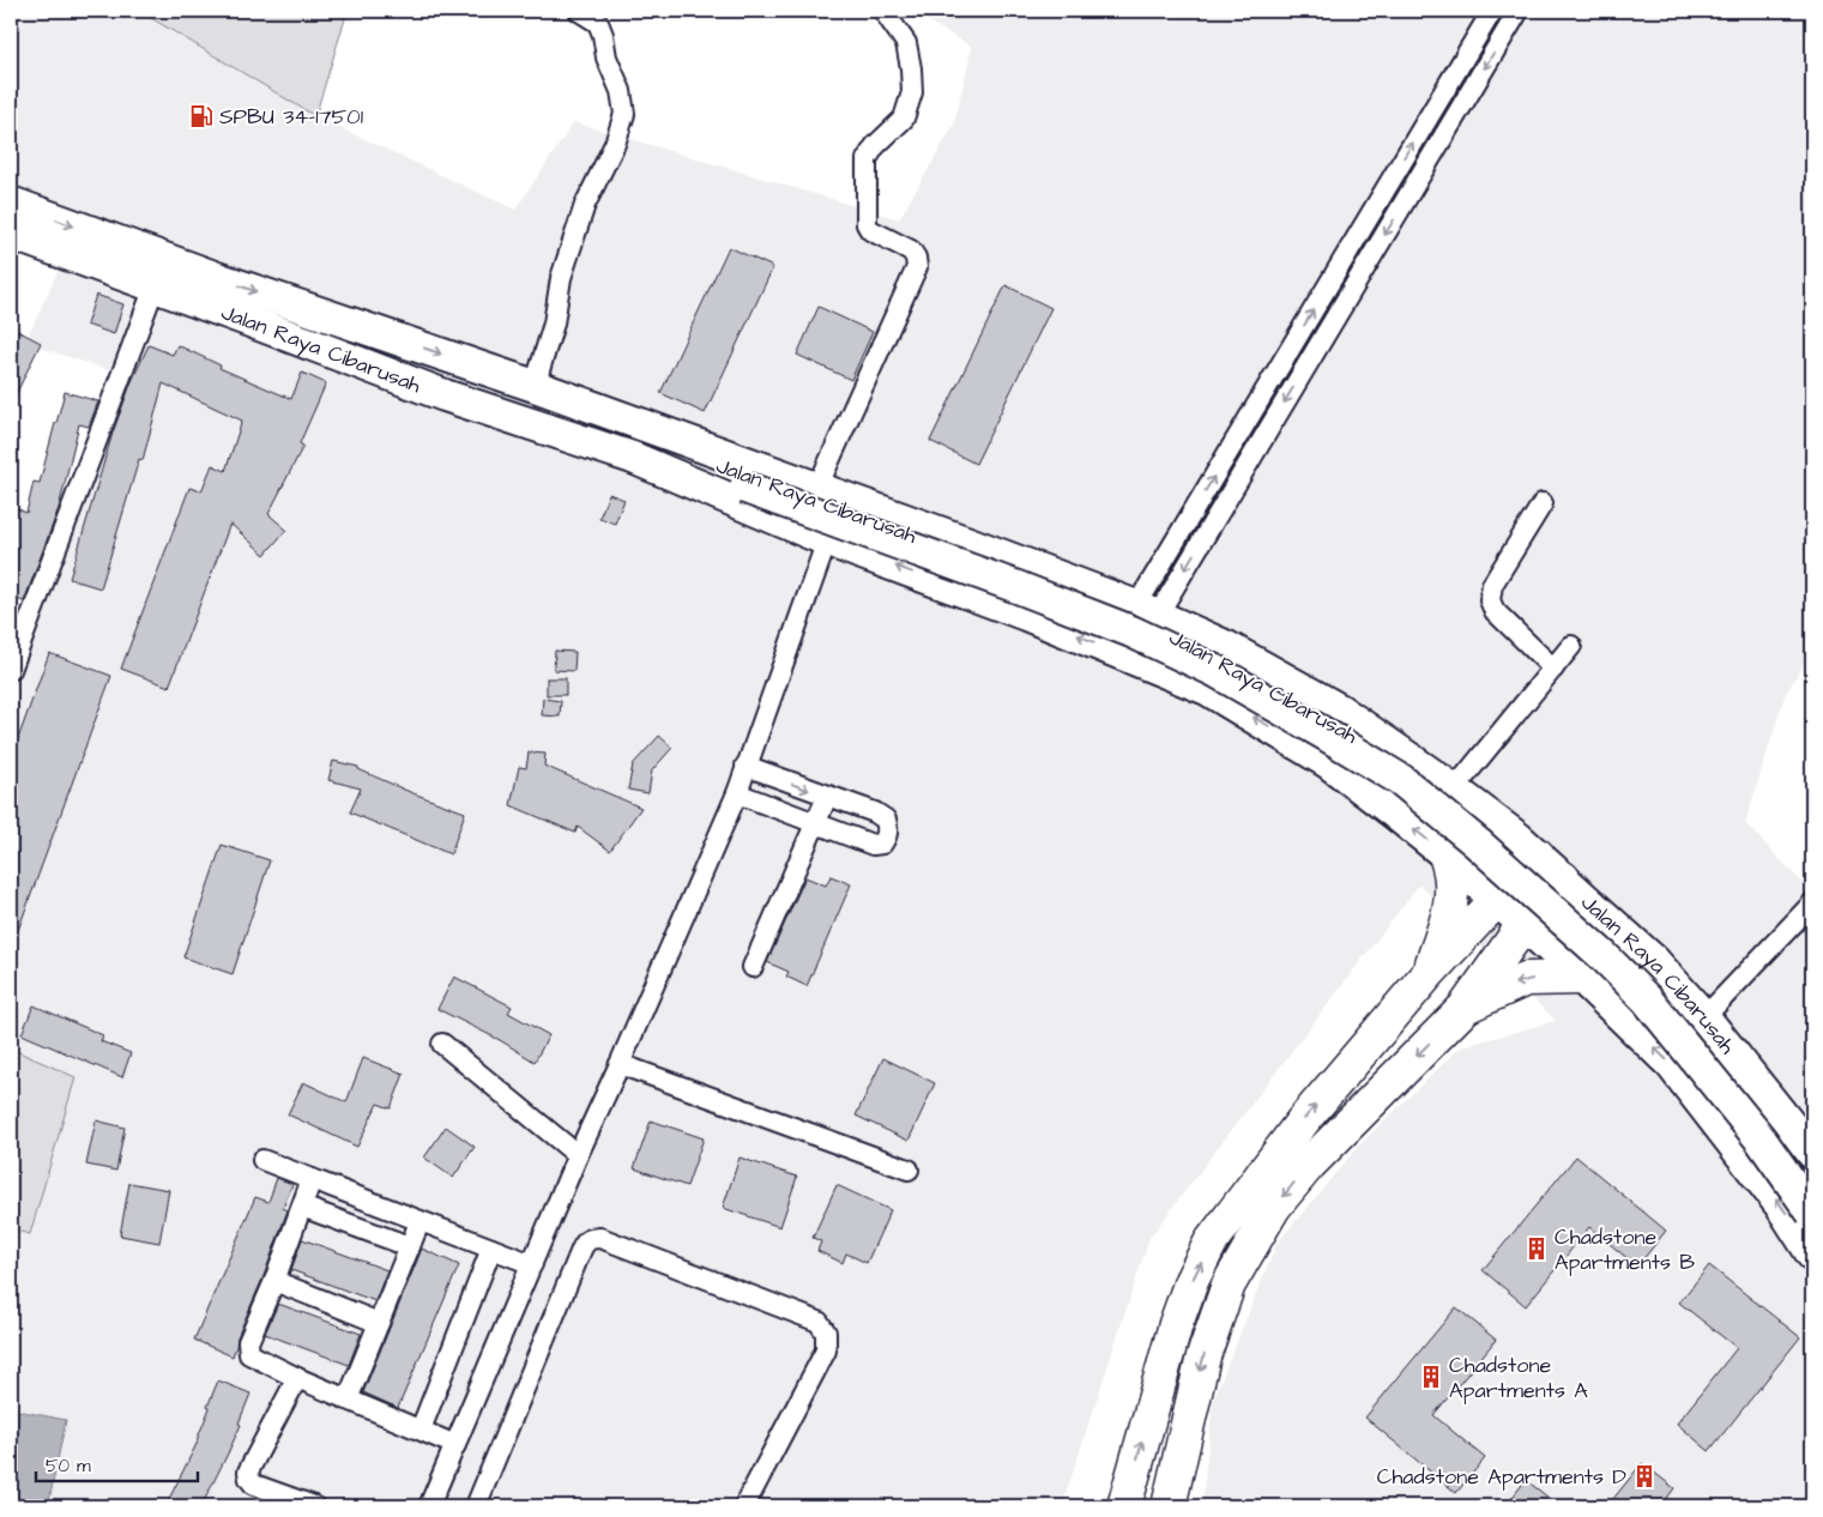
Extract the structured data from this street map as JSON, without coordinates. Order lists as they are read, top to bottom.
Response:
{
  "streets": {
    "main road": ["Jalan Raya Cibarusah"]
  },
  "places": {
    "fuel station": ["SPBU 34-17501"],
    "building": ["Chadstone Apartments B", "Chadstone Apartments A", "Chadstone Apartments D"]
  },
  "scale_bar": "50 m"
}
